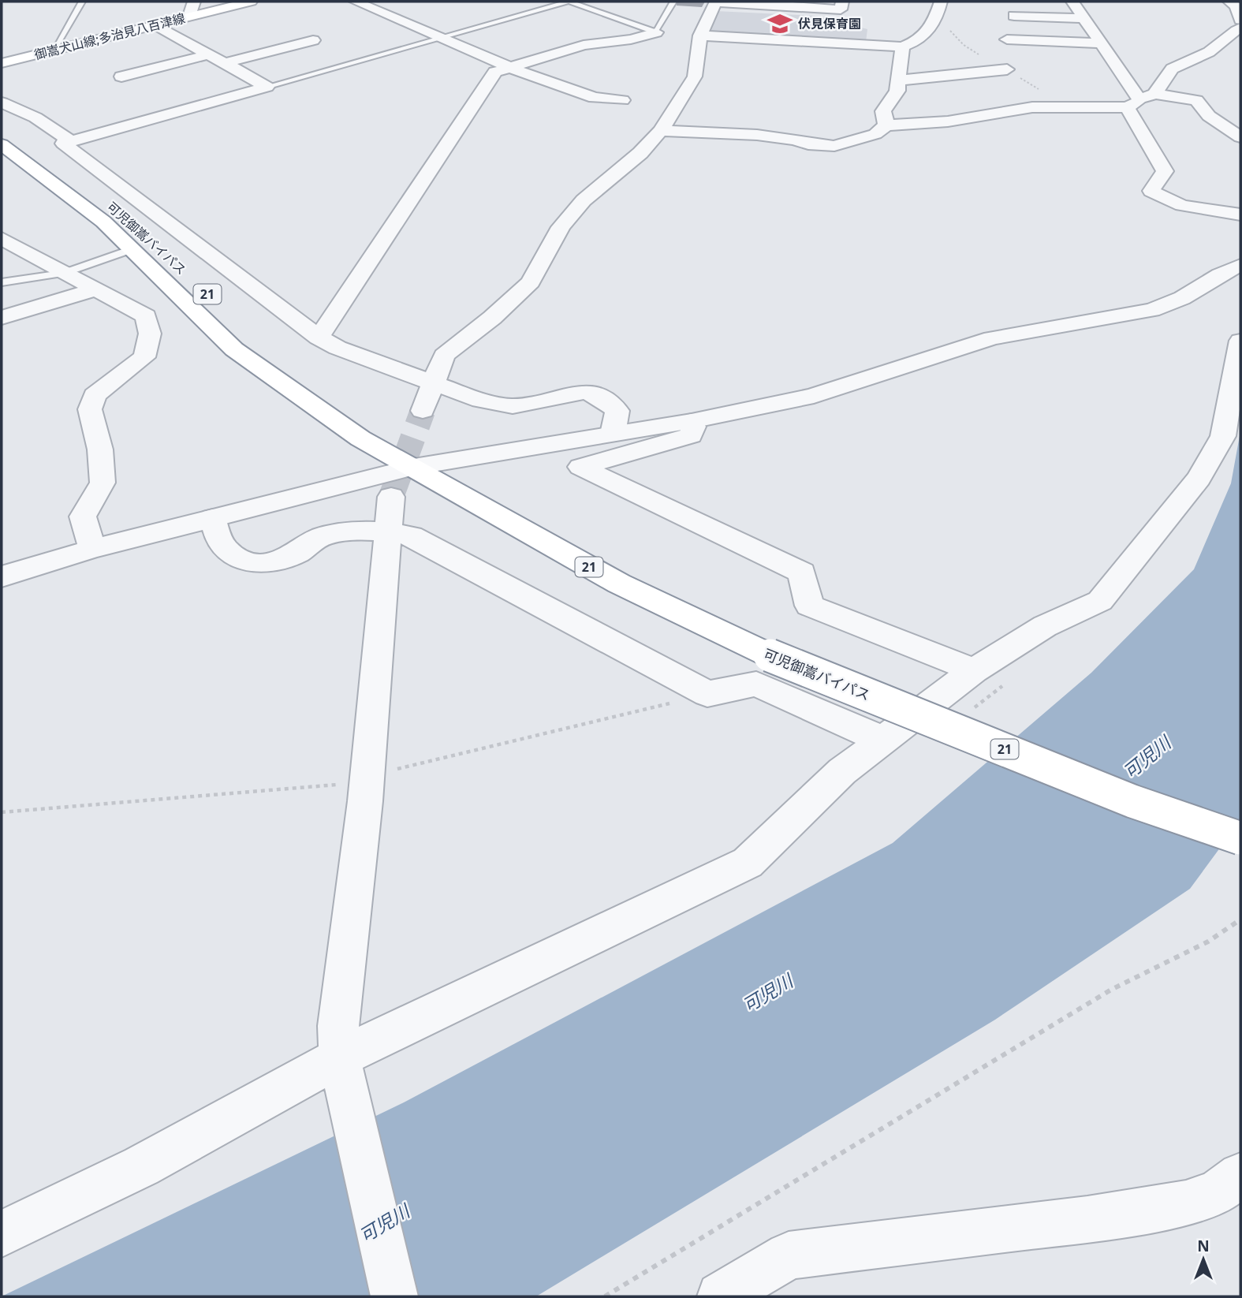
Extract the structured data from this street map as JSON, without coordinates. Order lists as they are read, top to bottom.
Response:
{
  "streets": {
    "main road": ["御嵩犬山線;多治見八百津線", "可児御嵩バイパス", "21"]
  },
  "water": ["可児川"],
  "places": {
    "school or university": ["伏見保育園"]
  },
  "north": "top"
}
